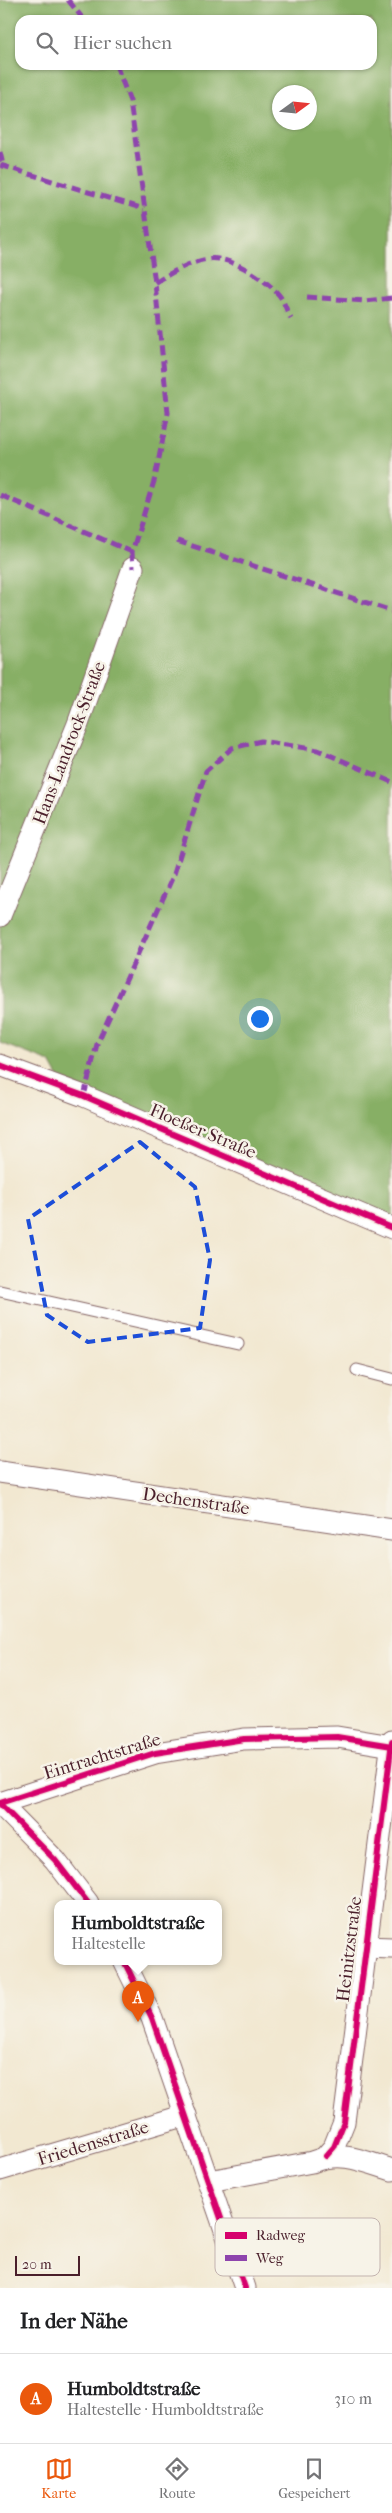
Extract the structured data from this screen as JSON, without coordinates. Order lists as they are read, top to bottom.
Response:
{
  "streets": {
    "street": [
      "Hans-Landrock-Straße",
      "Floeßer Straße",
      "Dechenstraße",
      "Eintrachtstraße",
      "Heinitzstraße",
      "Friedensstraße"
    ]
  },
  "crossings": [
    ["Eintrachtstraße", "Heinitzstraße"]
  ],
  "legend": ["Radweg", "Weg"],
  "scale_bar": "20 m",
  "north": "right",
  "page": {
    "search": "Hier suchen",
    "popup": ["Humboldtstraße", "Haltestelle"],
    "pins": "A",
    "scale": "20 m",
    "heading": "In der Nähe",
    "list": [
      {
        "mark": "A",
        "name": "Humboldtstraße",
        "note": "Haltestelle · Humboldtstraße",
        "value": "310 m"
      }
    ],
    "nav": ["Karte", "Route", "Gespeichert"]
  }
}
